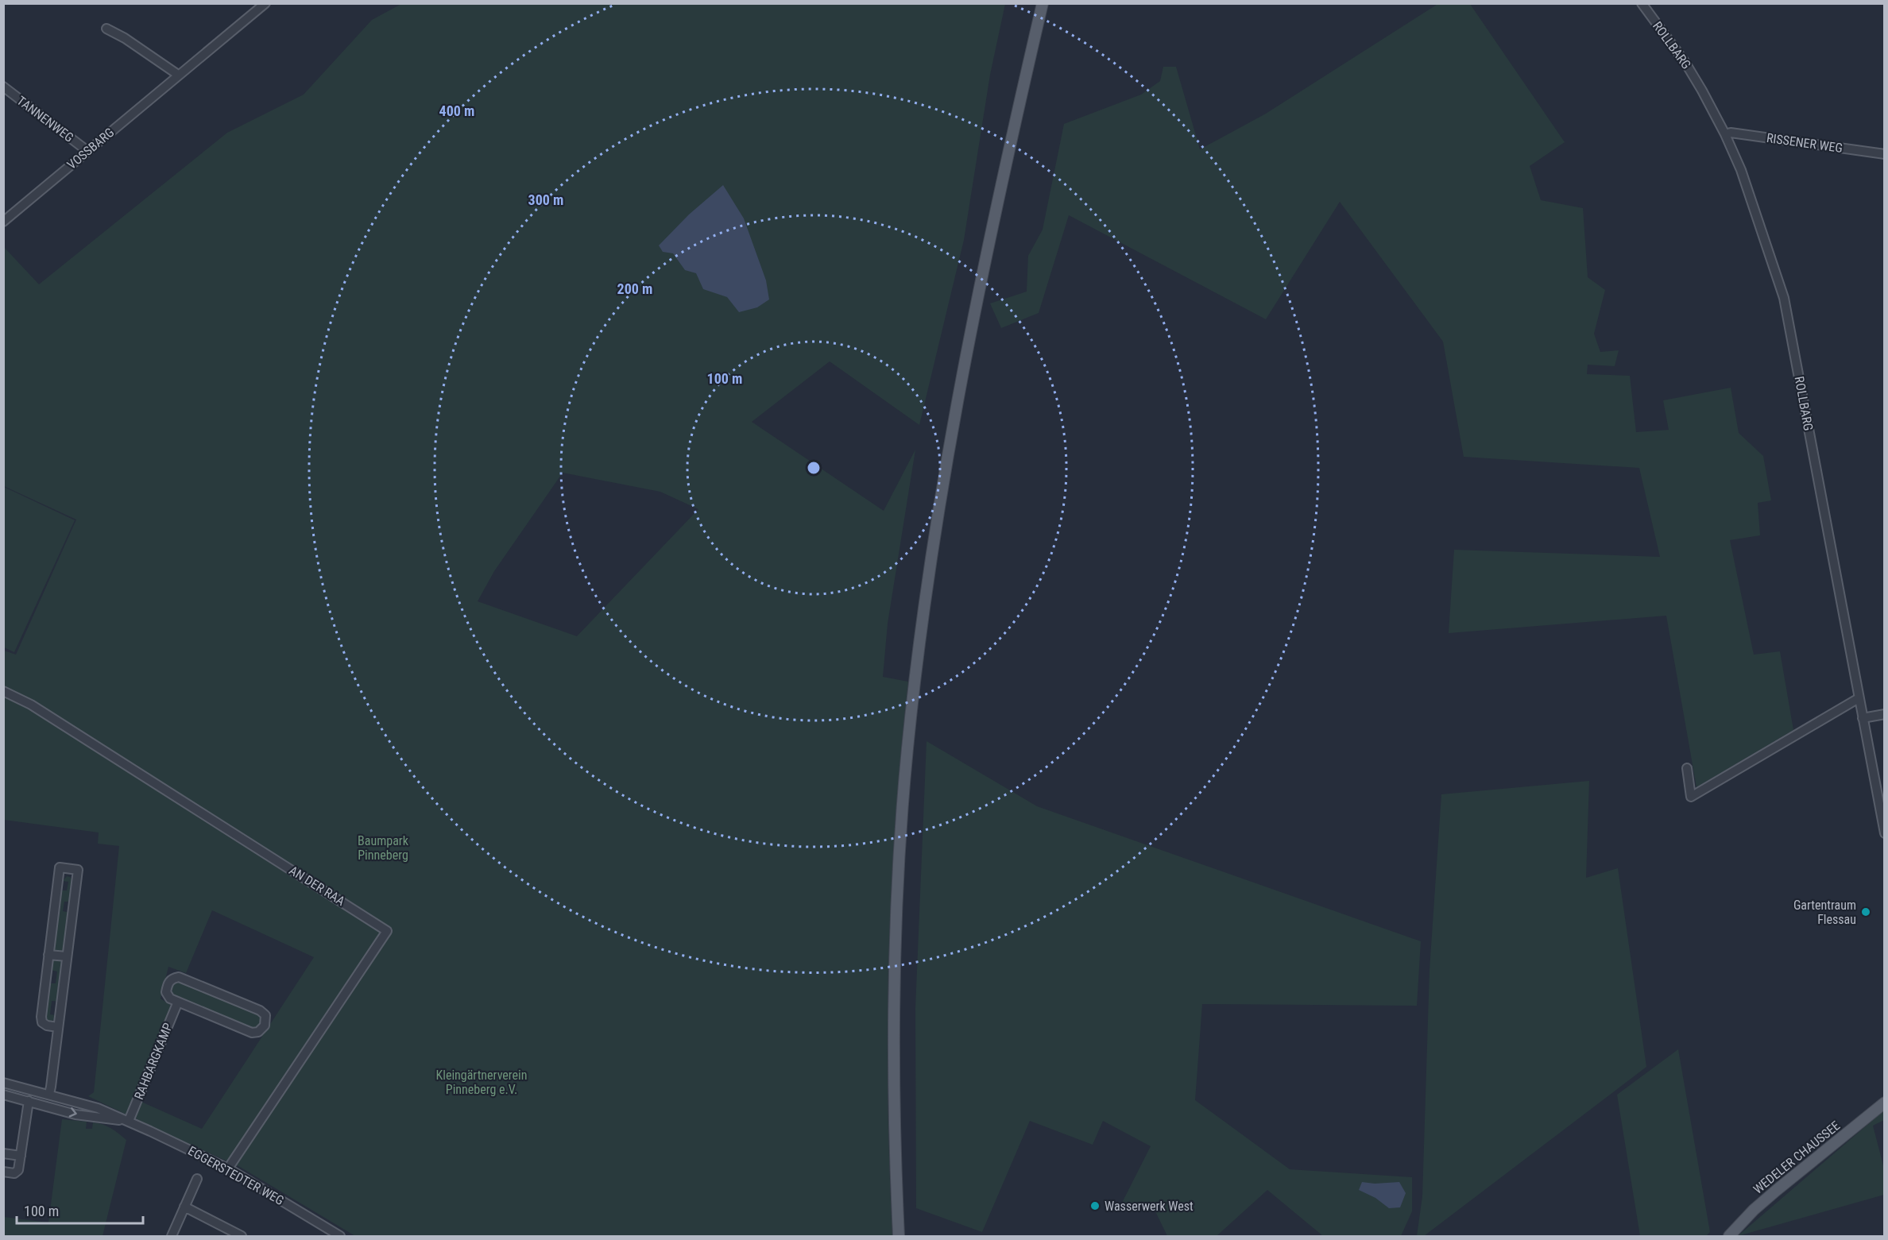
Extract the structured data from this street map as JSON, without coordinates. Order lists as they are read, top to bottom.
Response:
{
  "streets": {
    "main road": ["WEDELER CHAUSSEE"],
    "street": [
      "ROLLBARG",
      "TANNENWEG",
      "RISSENER WEG",
      "VOSSBARG",
      "AN DER RAA",
      "RAHBARGKAMP",
      "EGGERSTEDTER WEG"
    ]
  },
  "crossings": [
    ["ROLLBARG", "RISSENER WEG"],
    ["TANNENWEG", "VOSSBARG"],
    ["AN DER RAA", "EGGERSTEDTER WEG"],
    ["RAHBARGKAMP", "EGGERSTEDTER WEG"]
  ],
  "parks": ["Baumpark Pinneberg", "Kleingärtnerverein Pinneberg e.V."],
  "places": ["Gartentraum Flessau", "Wasserwerk West"],
  "scale_bar": "100 m",
  "rings": [
    "400 m",
    "300 m",
    "200 m",
    "100 m"
  ]
}
